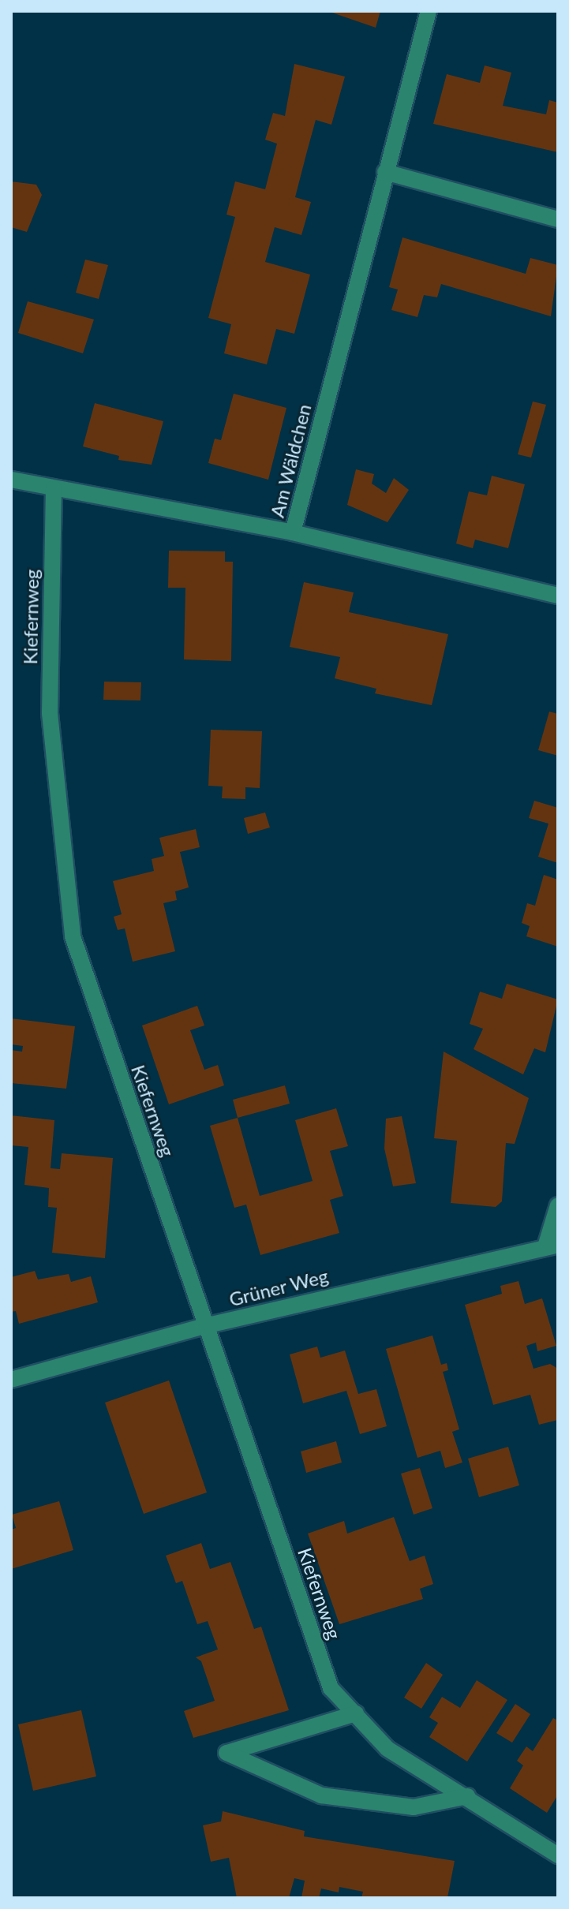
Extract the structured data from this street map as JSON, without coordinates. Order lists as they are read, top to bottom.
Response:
{
  "streets": {
    "street": ["Am Wäldchen", "Kiefernweg", "Grüner Weg"]
  },
  "crossings": [
    ["Kiefernweg", "Grüner Weg"]
  ]
}
